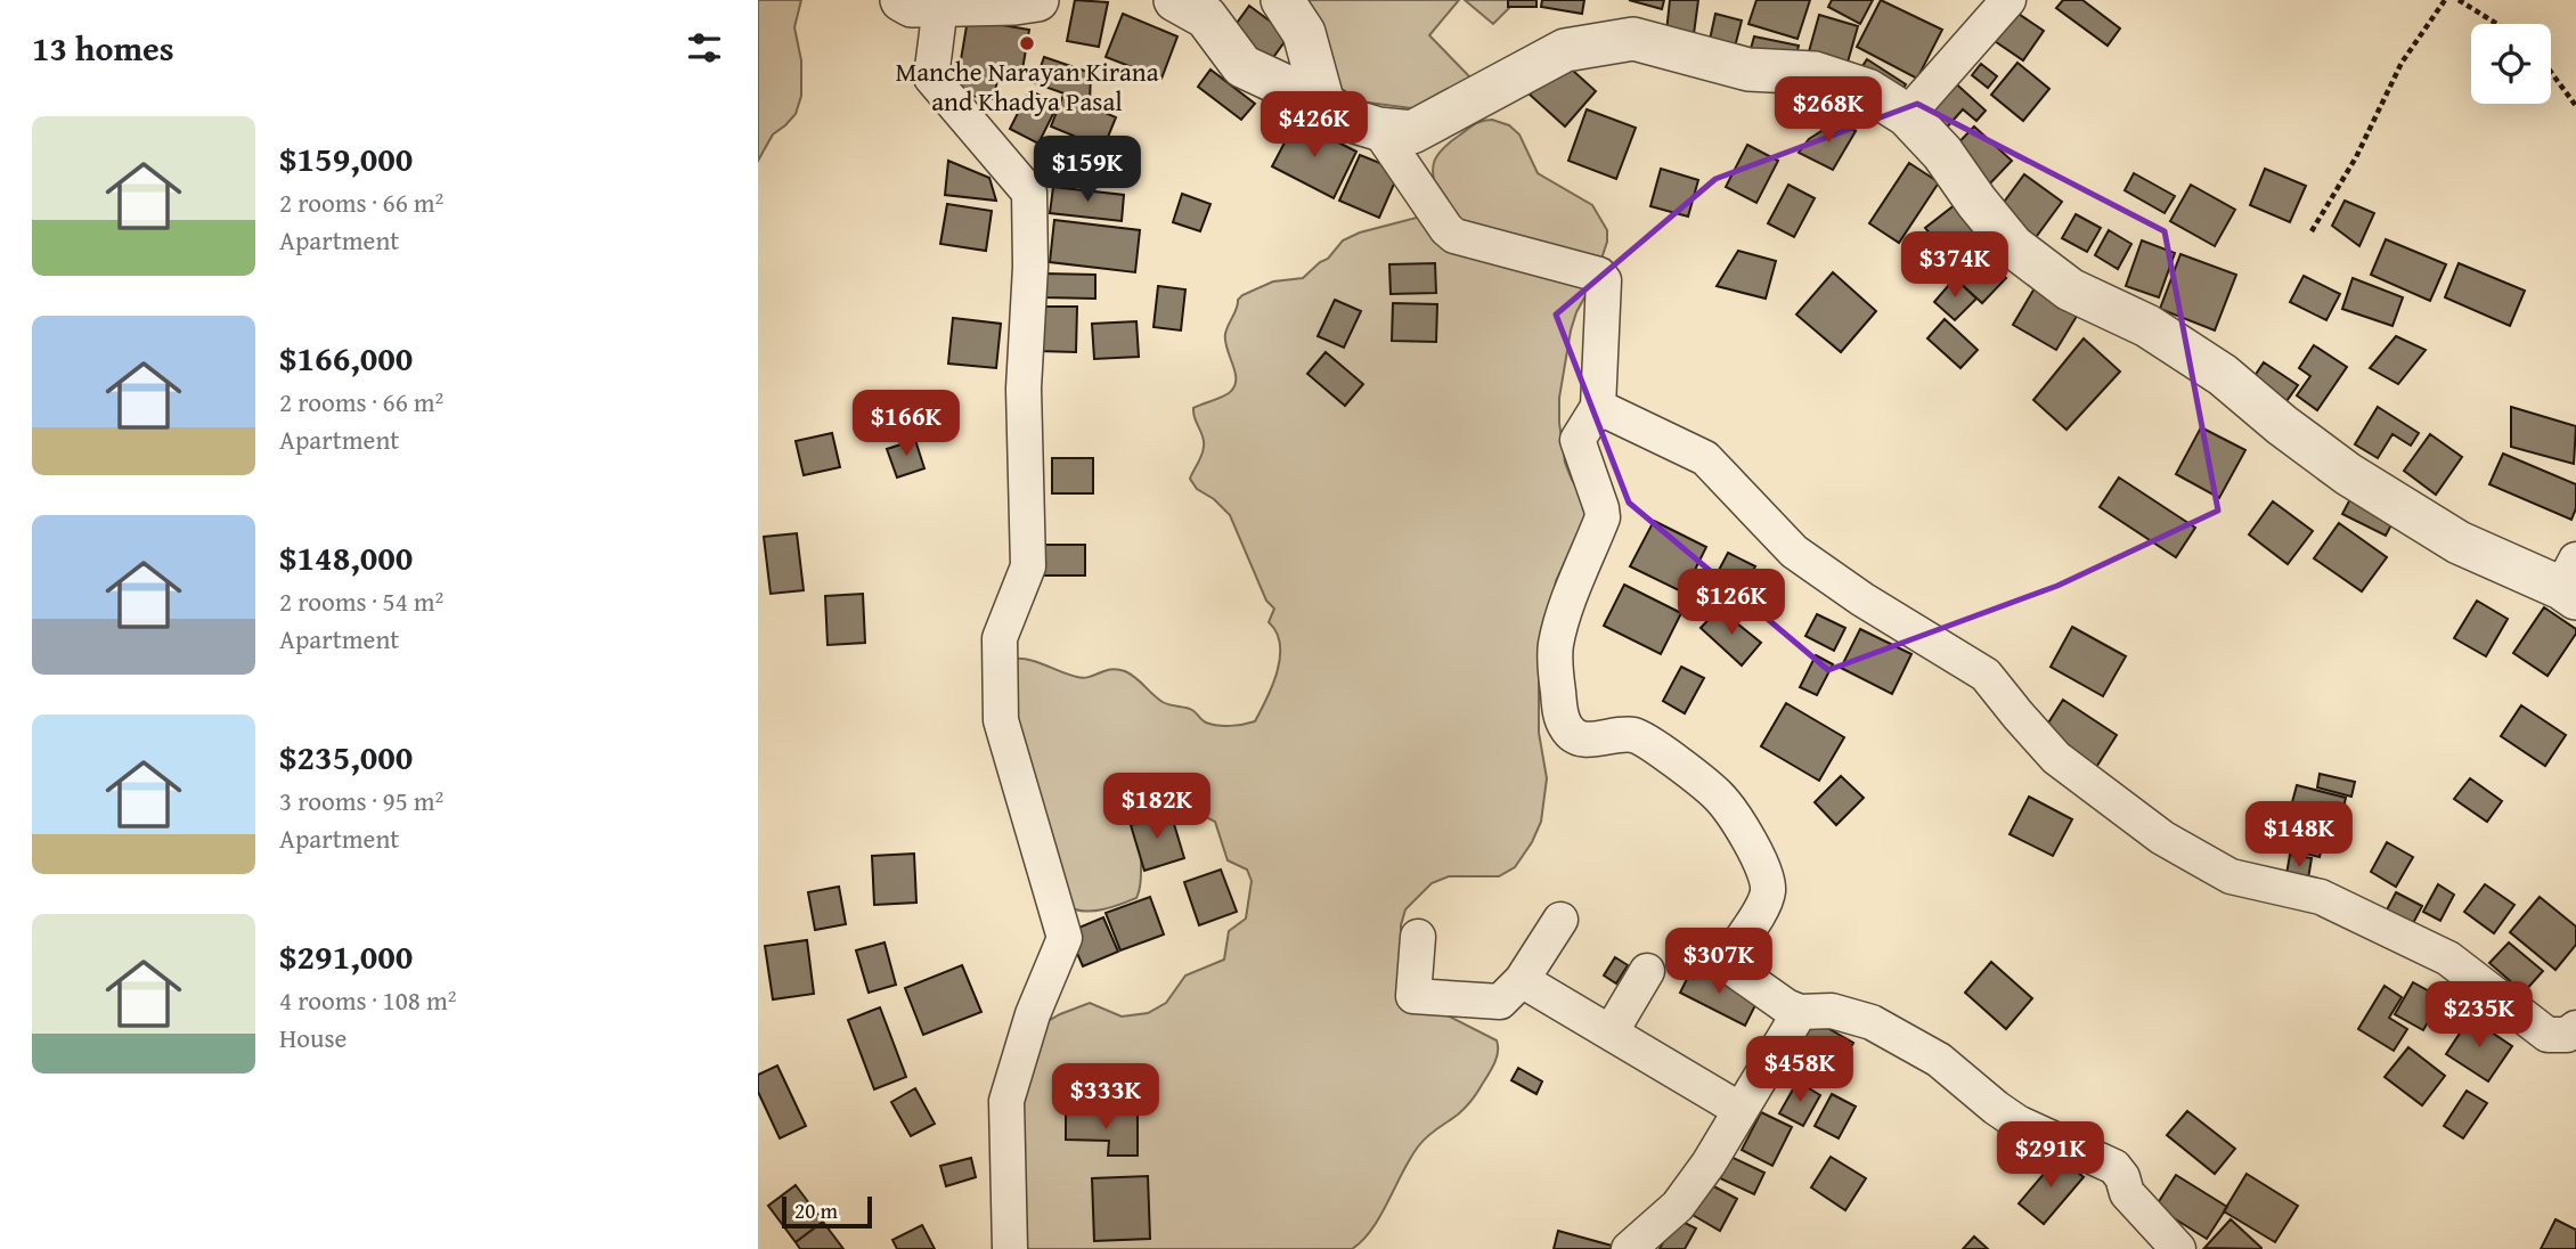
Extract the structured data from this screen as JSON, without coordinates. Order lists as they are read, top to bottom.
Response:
{
  "places": ["Manche Narayan Kirana and Khadya Pasal"],
  "scale_bar": "20 m",
  "page": {
    "heading": "13 homes",
    "price": [
      "$268K",
      "$426K",
      "$159K",
      "$374K",
      "$166K",
      "$126K",
      "$182K",
      "$148K",
      "$307K",
      "$235K",
      "$458K",
      "$333K",
      "$291K"
    ],
    "list": [
      {
        "name": "$159,000",
        "note": "2 rooms · 66 m² · Apartment"
      },
      {
        "name": "$166,000",
        "note": "2 rooms · 66 m² · Apartment"
      },
      {
        "name": "$148,000",
        "note": "2 rooms · 54 m² · Apartment"
      },
      {
        "name": "$235,000",
        "note": "3 rooms · 95 m² · Apartment"
      },
      {
        "name": "$291,000",
        "note": "4 rooms · 108 m² · House"
      }
    ],
    "scale": "20 m"
  }
}
